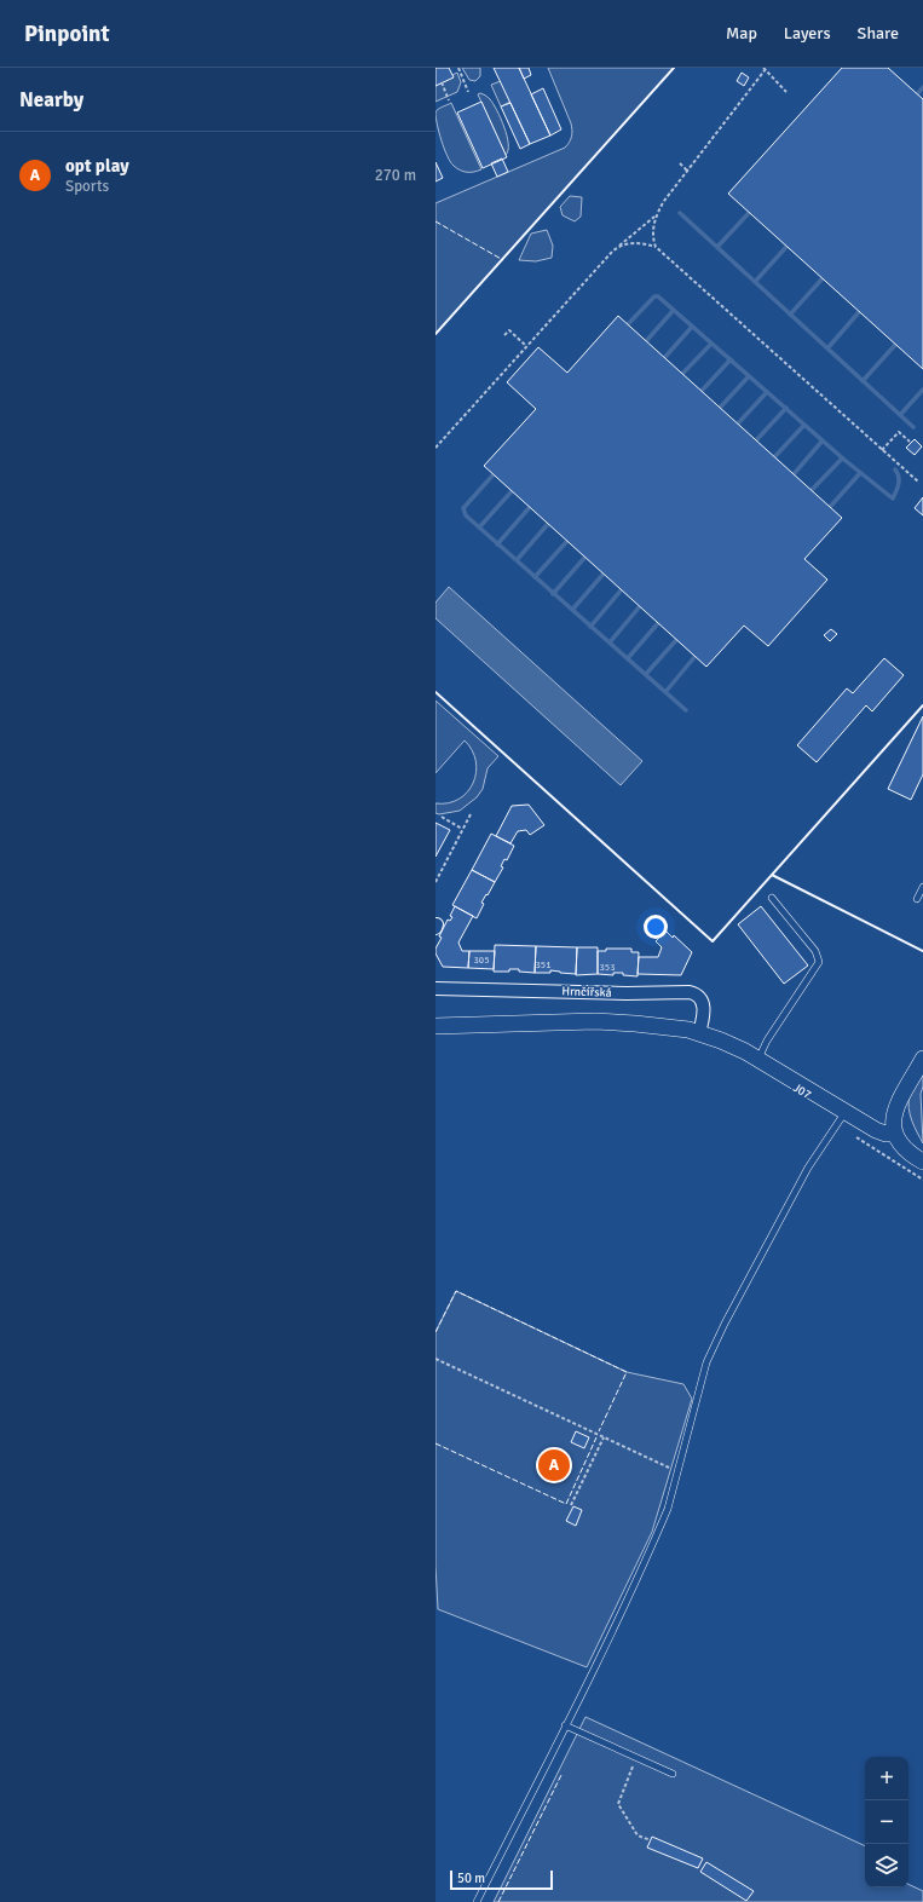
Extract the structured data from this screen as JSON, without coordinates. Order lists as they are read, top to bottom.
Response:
{
  "streets": {
    "street": ["Hrnčířská"]
  },
  "house_numbers": ["305", "351", "353"],
  "scale_bar": "50 m",
  "page": {
    "header": "Pinpoint",
    "nav": ["Map", "Layers", "Share"],
    "heading": "Nearby",
    "list": [
      {
        "mark": "A",
        "name": "opt play",
        "note": "Sports",
        "value": "270 m"
      }
    ],
    "pins": "A",
    "map_buttons": ["+", "−"],
    "scale": "50 m"
  }
}
